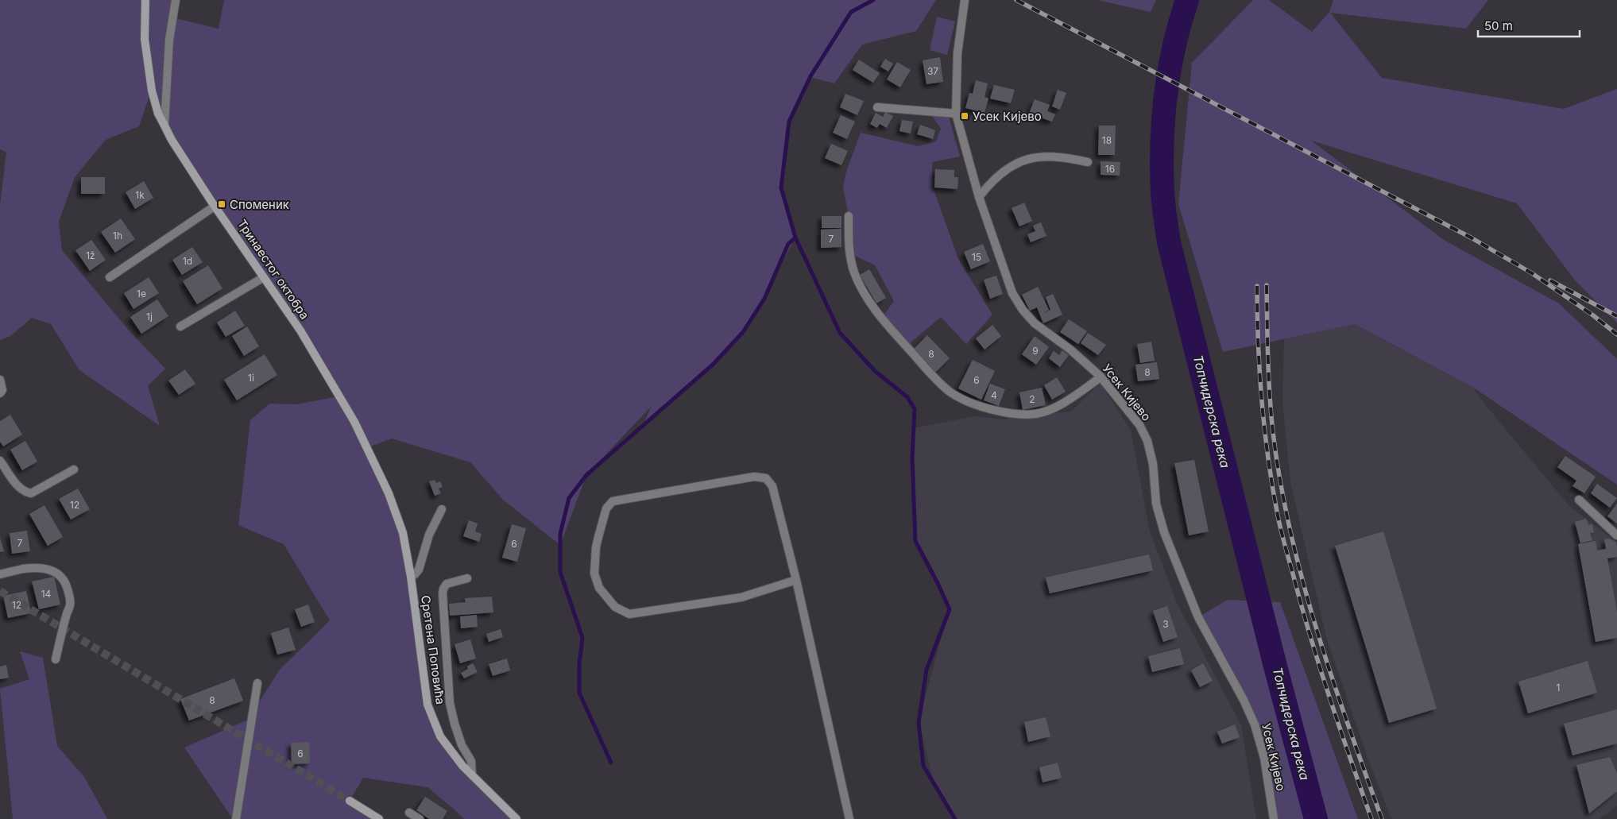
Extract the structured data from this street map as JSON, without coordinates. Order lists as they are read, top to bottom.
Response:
{
  "streets": {
    "street": ["Тринаестог октобра", "Усек Кијево", "Сретена Поповића"]
  },
  "crossings": [
    ["Тринаестог октобра", "Сретена Поповића"]
  ],
  "water": ["Топчидерска река"],
  "places": {
    "transit": ["Усек Кијево", "Споменик"]
  },
  "house_numbers": [
    "37",
    "18",
    "16",
    "1k",
    "1h",
    "7",
    "1ž",
    "15",
    "1d",
    "1e",
    "1j",
    "9",
    "8",
    "8",
    "1i",
    "6",
    "4",
    "2",
    "12",
    "7",
    "6",
    "14",
    "12",
    "3",
    "1",
    "8",
    "6"
  ],
  "scale_bar": "50 m"
}
